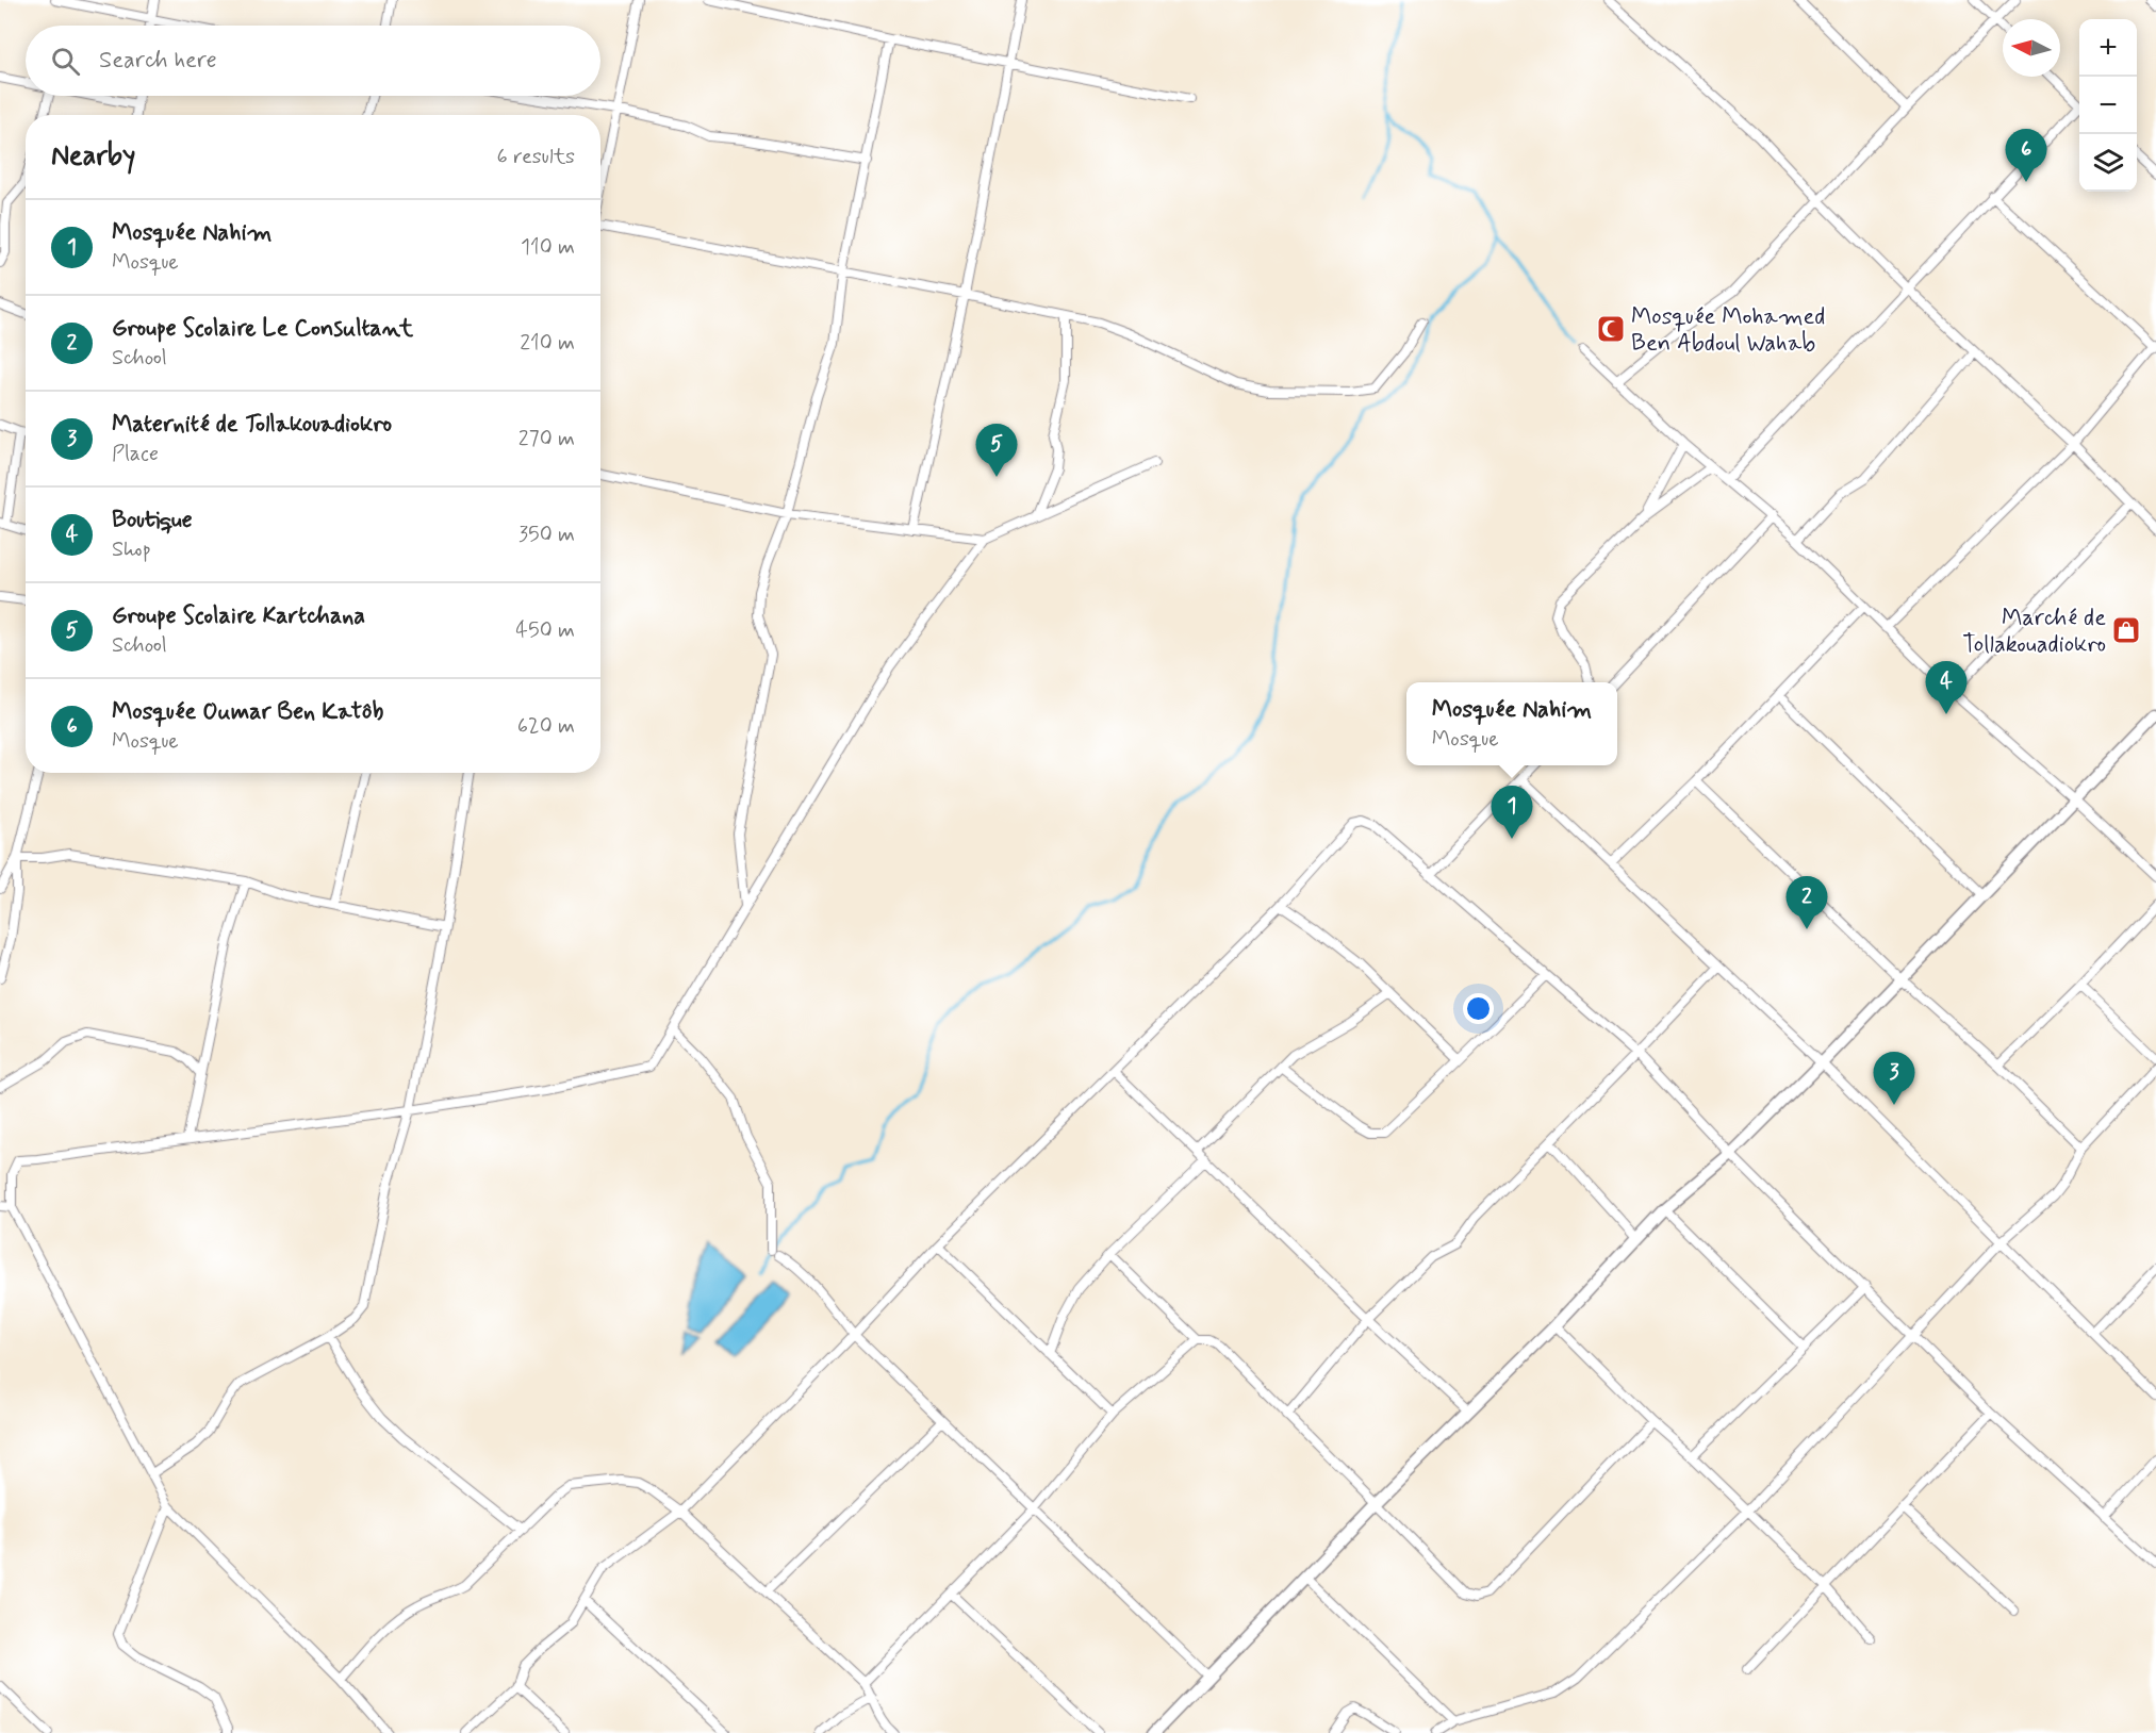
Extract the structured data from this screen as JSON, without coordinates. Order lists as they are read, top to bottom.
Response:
{
  "places": {
    "mosque": ["Mosquée Mohamed Ben Abdoul Wahab"],
    "shop": ["Marché de Tollakouadiokro"]
  },
  "north": "left",
  "page": {
    "map_buttons": ["+", "−"],
    "search": "Search here",
    "heading": ["Nearby", "6 results"],
    "pins": [
      "6",
      "5",
      "4",
      "1",
      "2",
      "3"
    ],
    "list": [
      {
        "mark": "1",
        "name": "Mosquée Nahim",
        "note": "Mosque",
        "value": "110 m"
      },
      {
        "mark": "2",
        "name": "Groupe Scolaire Le Consultant",
        "note": "School",
        "value": "210 m"
      },
      {
        "mark": "3",
        "name": "Maternité de Tollakouadiokro",
        "note": "Place",
        "value": "270 m"
      },
      {
        "mark": "4",
        "name": "Boutique",
        "note": "Shop",
        "value": "350 m"
      },
      {
        "mark": "5",
        "name": "Groupe Scolaire Kartchana",
        "note": "School",
        "value": "450 m"
      },
      {
        "mark": "6",
        "name": "Mosquée Oumar Ben Katôb",
        "note": "Mosque",
        "value": "620 m"
      }
    ],
    "popup": ["Mosquée Nahim", "Mosque"]
  }
}
